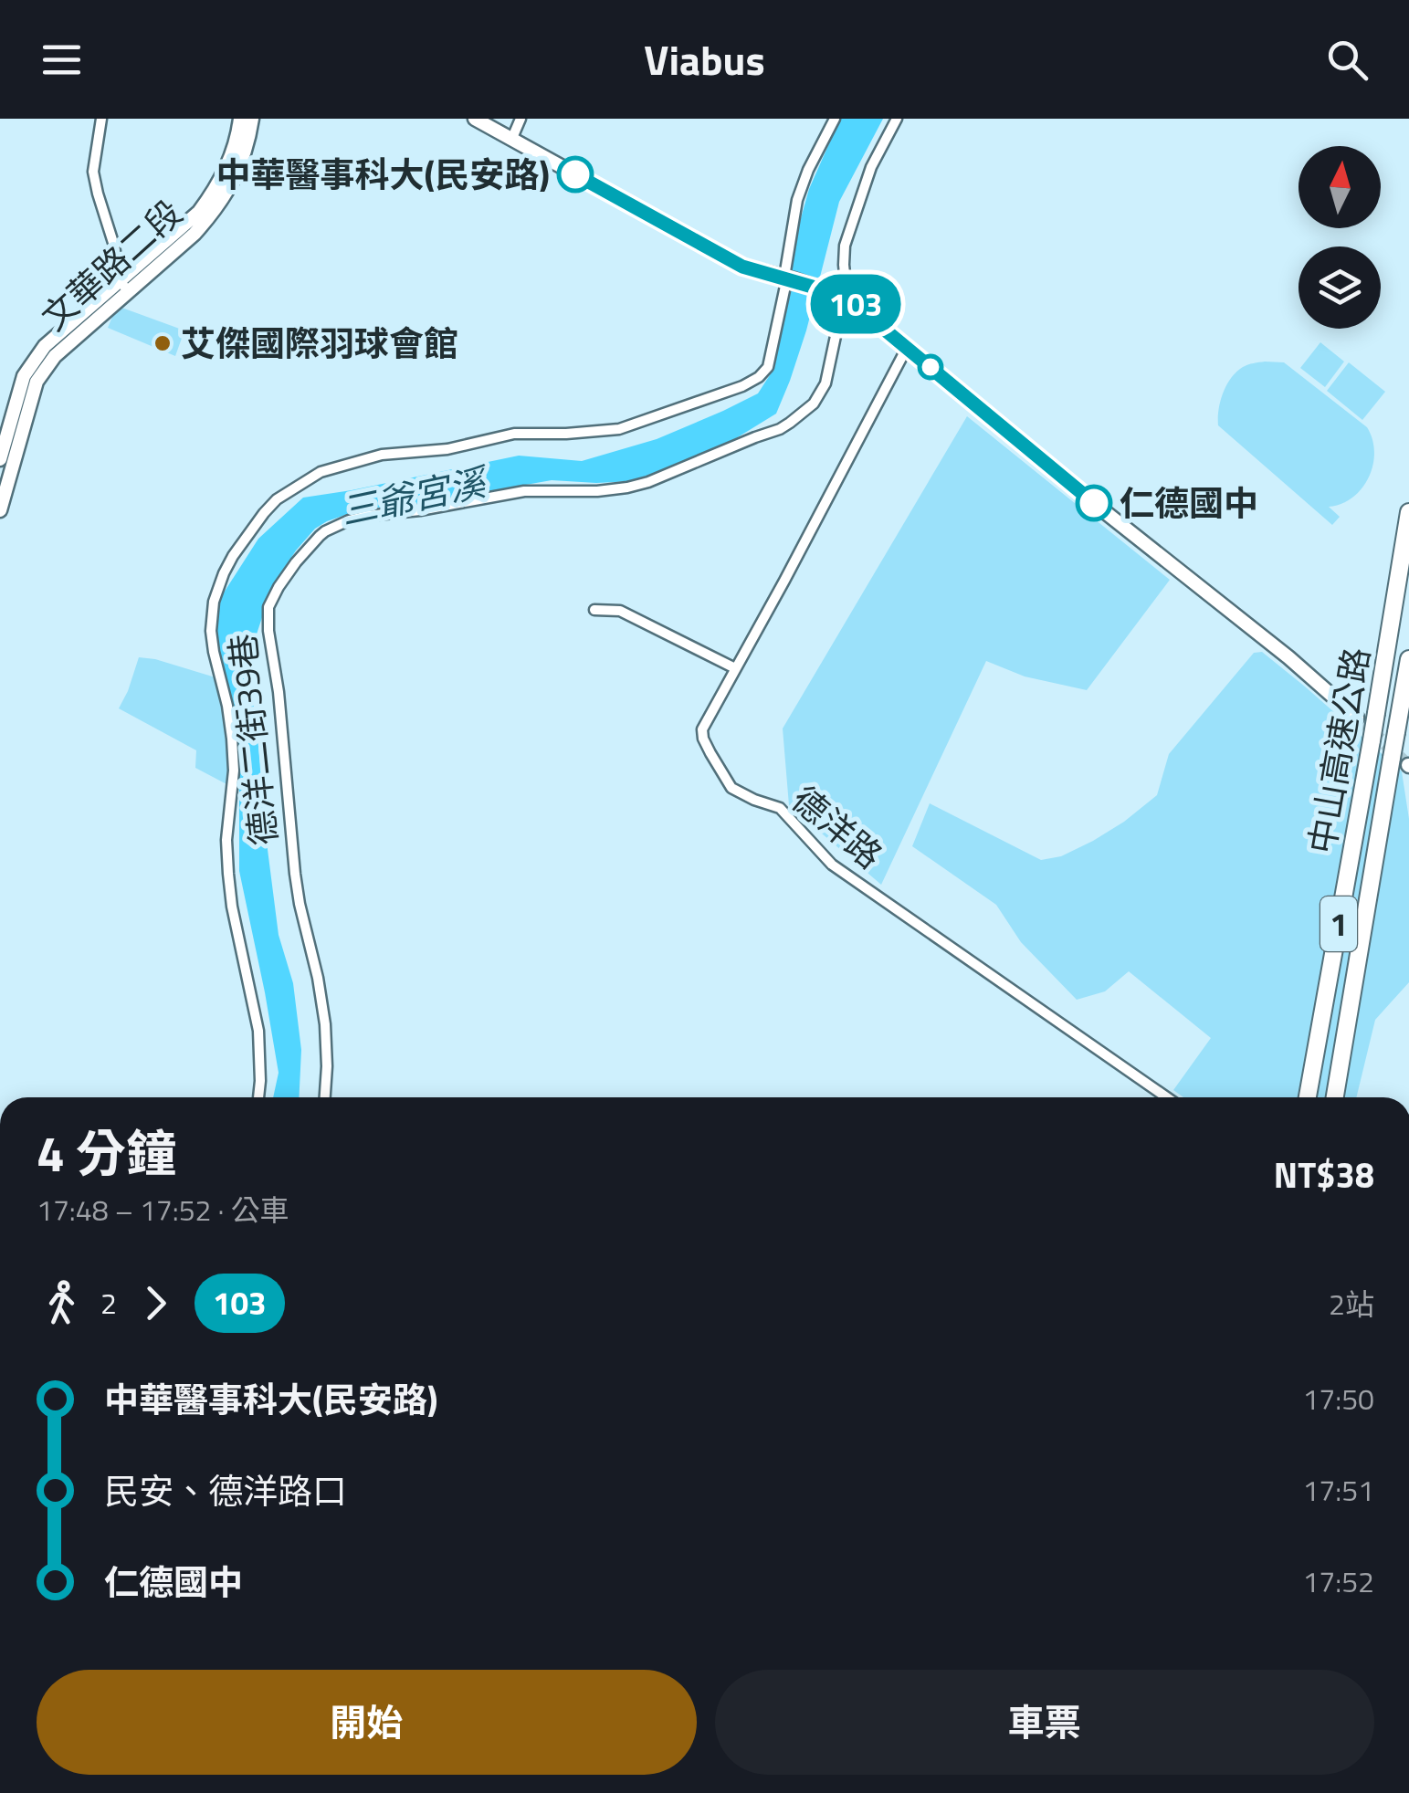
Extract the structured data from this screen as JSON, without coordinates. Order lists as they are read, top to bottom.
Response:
{
  "streets": {
    "highway": ["中山高速公路", "1"],
    "street": ["文華路二段", "德洋二街39巷", "德洋路"]
  },
  "water": ["三爺宮溪"],
  "places": ["中華醫事科大(民安路)", "艾傑國際羽球會館", "仁德國中"],
  "lines": ["bus line 103"],
  "north": "top",
  "page": {
    "header": "Viabus",
    "on_map": "103",
    "heading": ["4 分鐘", "17:48 – 17:52 · 公車", "NT$38"],
    "legs": ["2", "103", "2站"],
    "list": [
      {
        "name": "中華醫事科大(民安路)",
        "value": "17:50"
      },
      {
        "name": "民安、德洋路口",
        "value": "17:51"
      },
      {
        "name": "仁德國中",
        "value": "17:52"
      }
    ],
    "buttons": ["開始", "車票"]
  }
}
